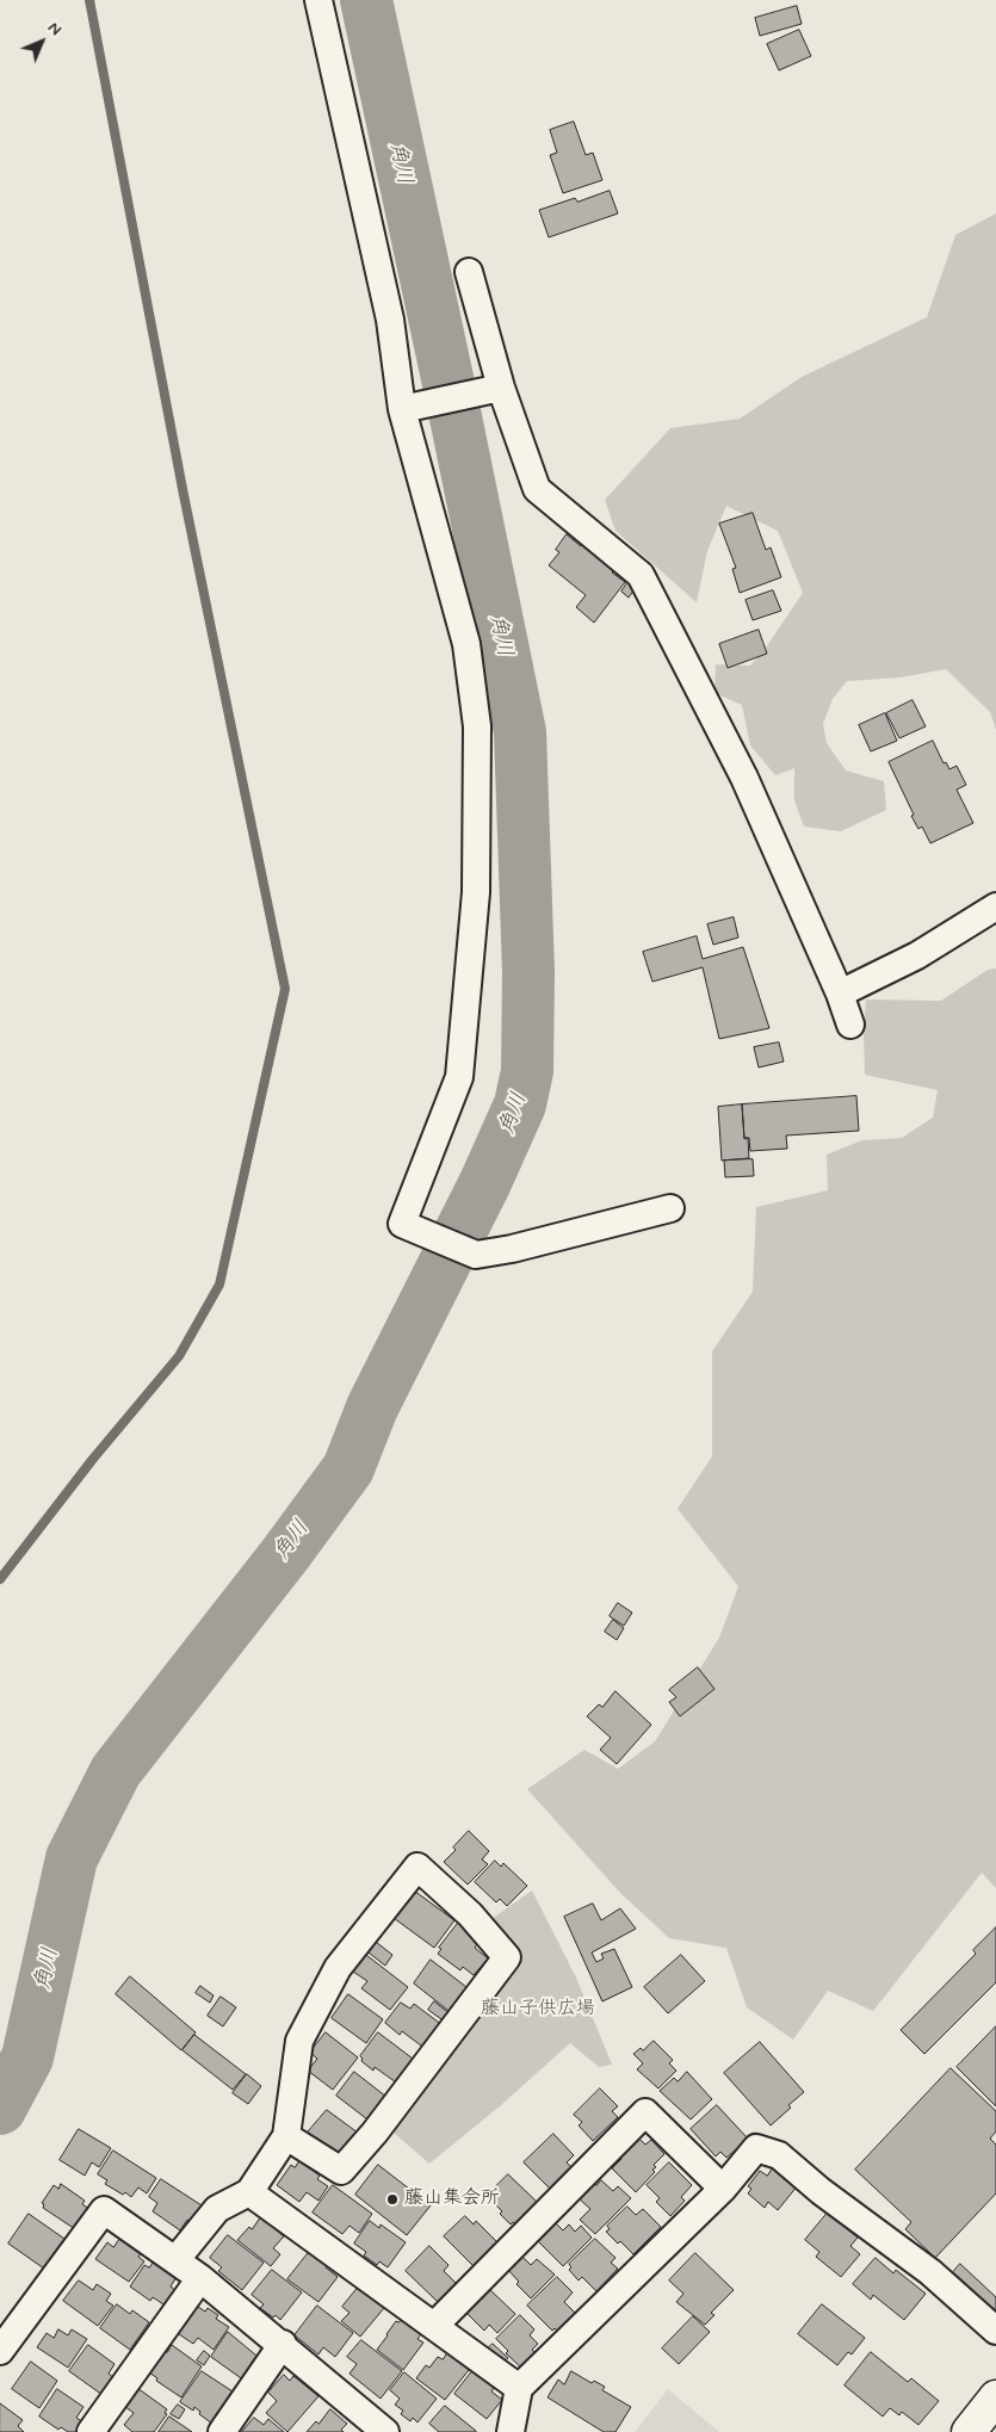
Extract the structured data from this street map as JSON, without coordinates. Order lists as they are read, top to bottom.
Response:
{
  "water": ["角川"],
  "parks": ["藤山子供広場"],
  "places": ["藤山集会所"],
  "north": "top right"
}
